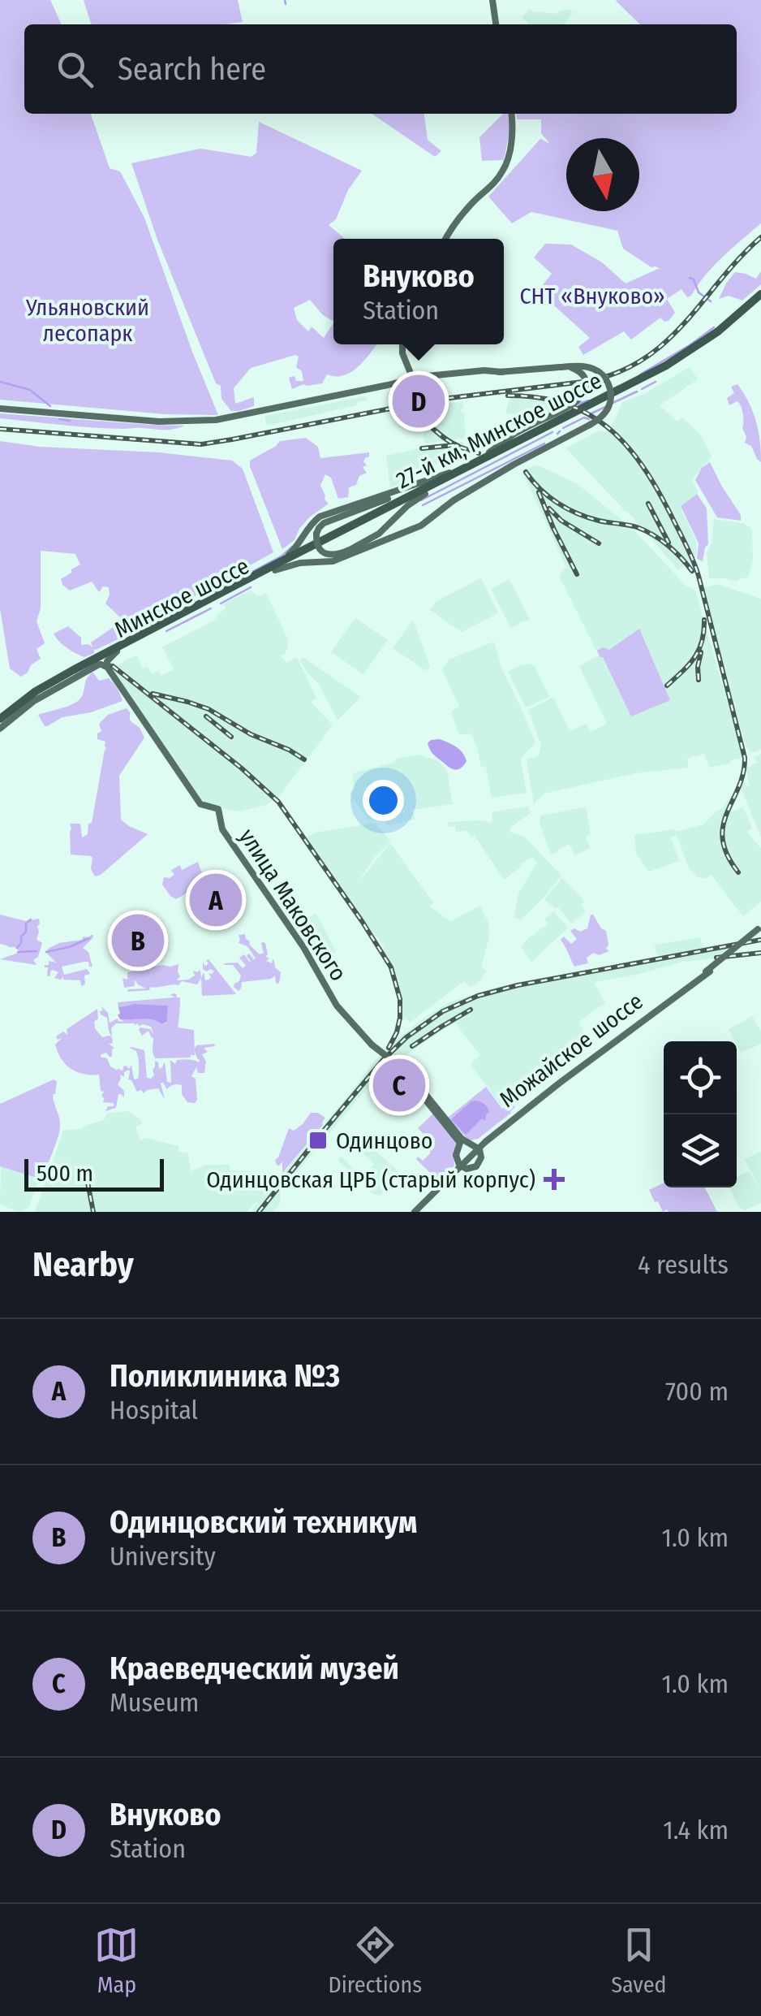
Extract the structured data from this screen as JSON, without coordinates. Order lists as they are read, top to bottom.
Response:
{
  "streets": {
    "highway": ["27-й км, Минское шоссе", "Минское шоссе"],
    "main road": ["улица Маковского", "Можайское шоссе"]
  },
  "crossings": [
    ["27-й км, Минское шоссе", "Минское шоссе"]
  ],
  "parks": ["СНТ «Внуково»", "Ульяновский лесопарк"],
  "places": {
    "transit": ["Одинцово"],
    "health": ["Одинцовская ЦРБ (старый корпус)"]
  },
  "scale_bar": "500 m",
  "north": "bottom",
  "page": {
    "search": "Search here",
    "popup": ["Внуково", "Station"],
    "pins": [
      "D",
      "A",
      "B",
      "C"
    ],
    "scale": "500 m",
    "heading": ["Nearby", "4 results"],
    "list": [
      {
        "mark": "A",
        "name": "Поликлиника №3",
        "note": "Hospital",
        "value": "700 m"
      },
      {
        "mark": "B",
        "name": "Одинцовский техникум",
        "note": "University",
        "value": "1.0 km"
      },
      {
        "mark": "C",
        "name": "Краеведческий музей",
        "note": "Museum",
        "value": "1.0 km"
      },
      {
        "mark": "D",
        "name": "Внуково",
        "note": "Station",
        "value": "1.4 km"
      }
    ],
    "nav": ["Map", "Directions", "Saved"]
  }
}
